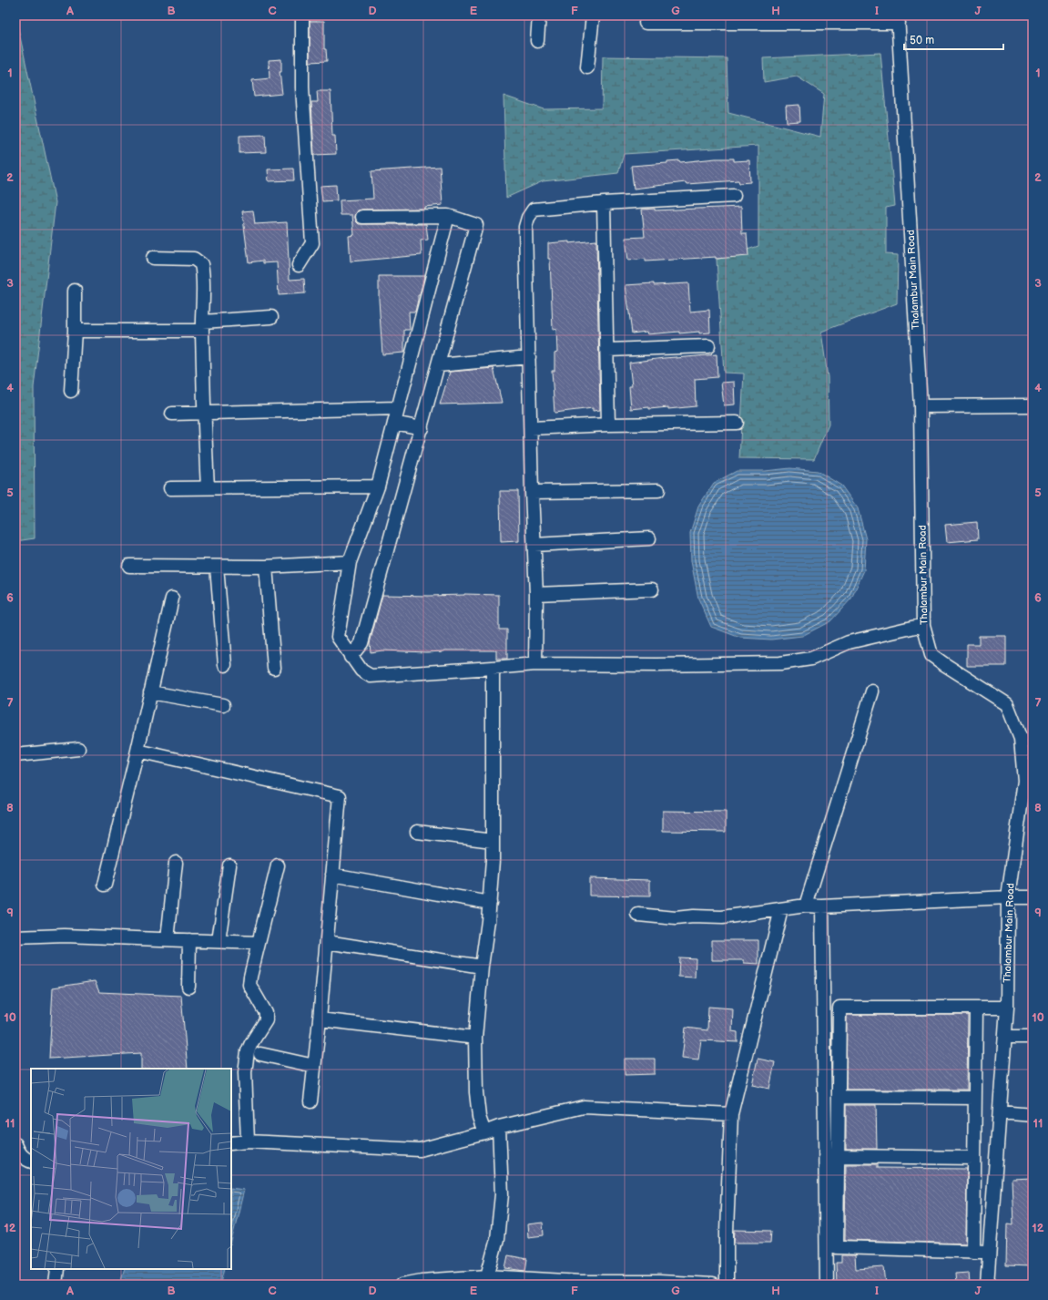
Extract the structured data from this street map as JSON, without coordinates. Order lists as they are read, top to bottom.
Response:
{
  "streets": {
    "street": ["Thalambur Main Road"]
  },
  "scale_bar": "50 m",
  "grid": {
    "columns": [
      "A",
      "B",
      "C",
      "D",
      "E",
      "F",
      "G",
      "H",
      "I",
      "J"
    ],
    "rows": [
      "1",
      "2",
      "3",
      "4",
      "5",
      "6",
      "7",
      "8",
      "9",
      "10",
      "11",
      "12"
    ]
  }
}
